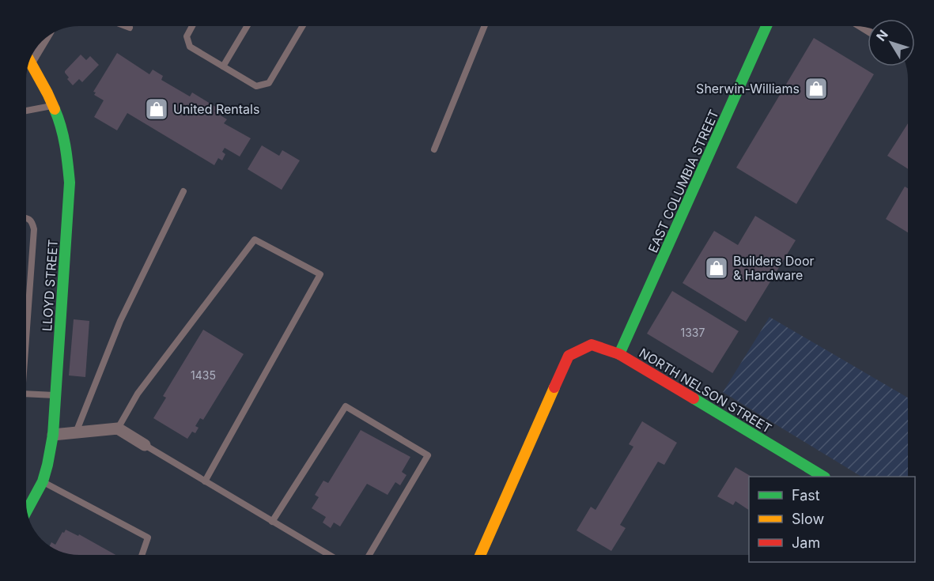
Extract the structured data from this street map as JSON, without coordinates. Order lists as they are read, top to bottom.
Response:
{
  "streets": {
    "street": ["EAST COLUMBIA STREET", "LLOYD STREET", "NORTH NELSON STREET"]
  },
  "crossings": [
    ["EAST COLUMBIA STREET", "NORTH NELSON STREET"]
  ],
  "places": {
    "shop": ["Sherwin-Williams", "United Rentals", "Builders Door & Hardware"]
  },
  "house_numbers": ["1337", "1435"],
  "legend": ["Fast", "Slow", "Jam"],
  "north": "top left"
}
